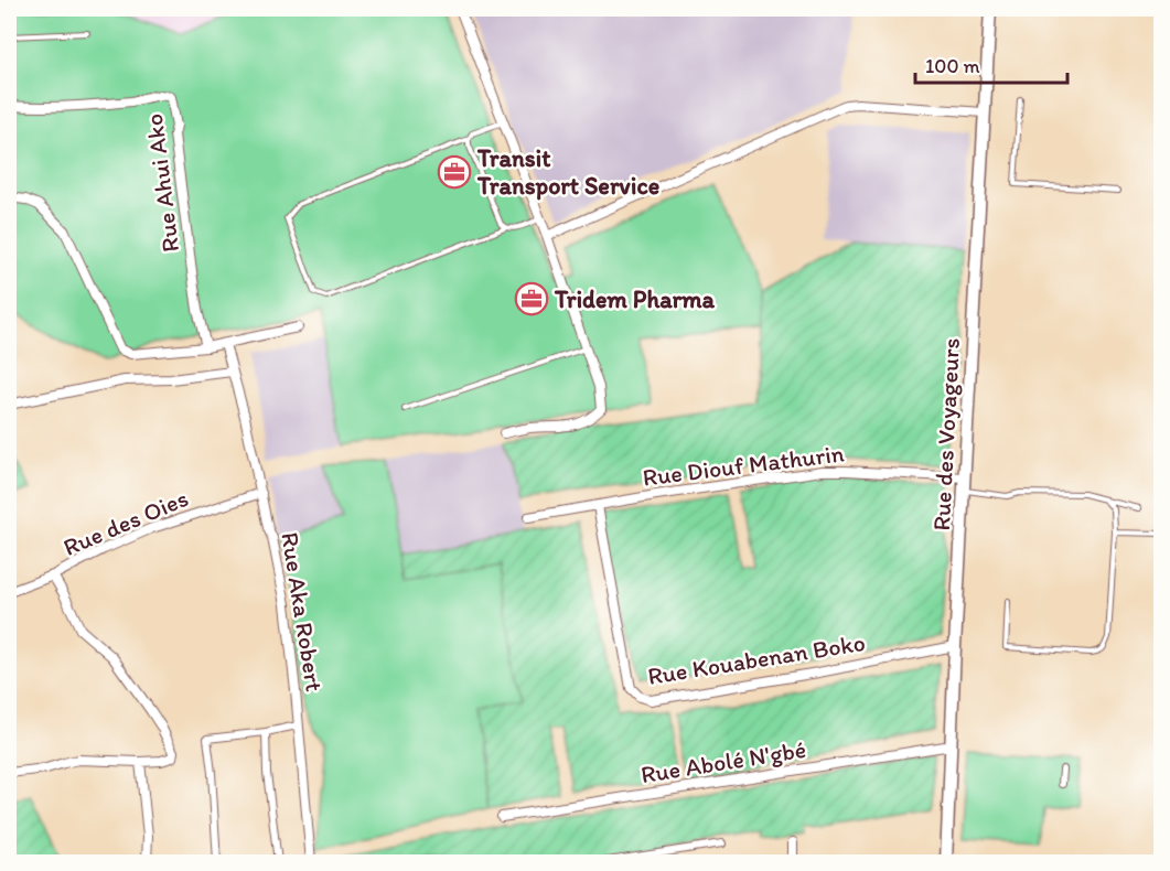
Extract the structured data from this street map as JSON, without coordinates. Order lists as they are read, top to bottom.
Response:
{
  "streets": {
    "street": [
      "Rue Ahui Ako",
      "Rue des Voyageurs",
      "Rue Diouf Mathurin",
      "Rue des Oies",
      "Rue Aka Robert",
      "Rue Kouabenan Boko",
      "Rue Abolé N'gbé"
    ]
  },
  "crossings": [
    ["Rue des Voyageurs", "Rue Diouf Mathurin"],
    ["Rue des Voyageurs", "Rue Kouabenan Boko"],
    ["Rue des Voyageurs", "Rue Abolé N'gbé"],
    ["Rue Diouf Mathurin", "Rue Kouabenan Boko"],
    ["Rue des Oies", "Rue Aka Robert"]
  ],
  "places": {
    "office": ["Transit Transport Service", "Tridem Pharma"]
  },
  "scale_bar": "100 m"
}
